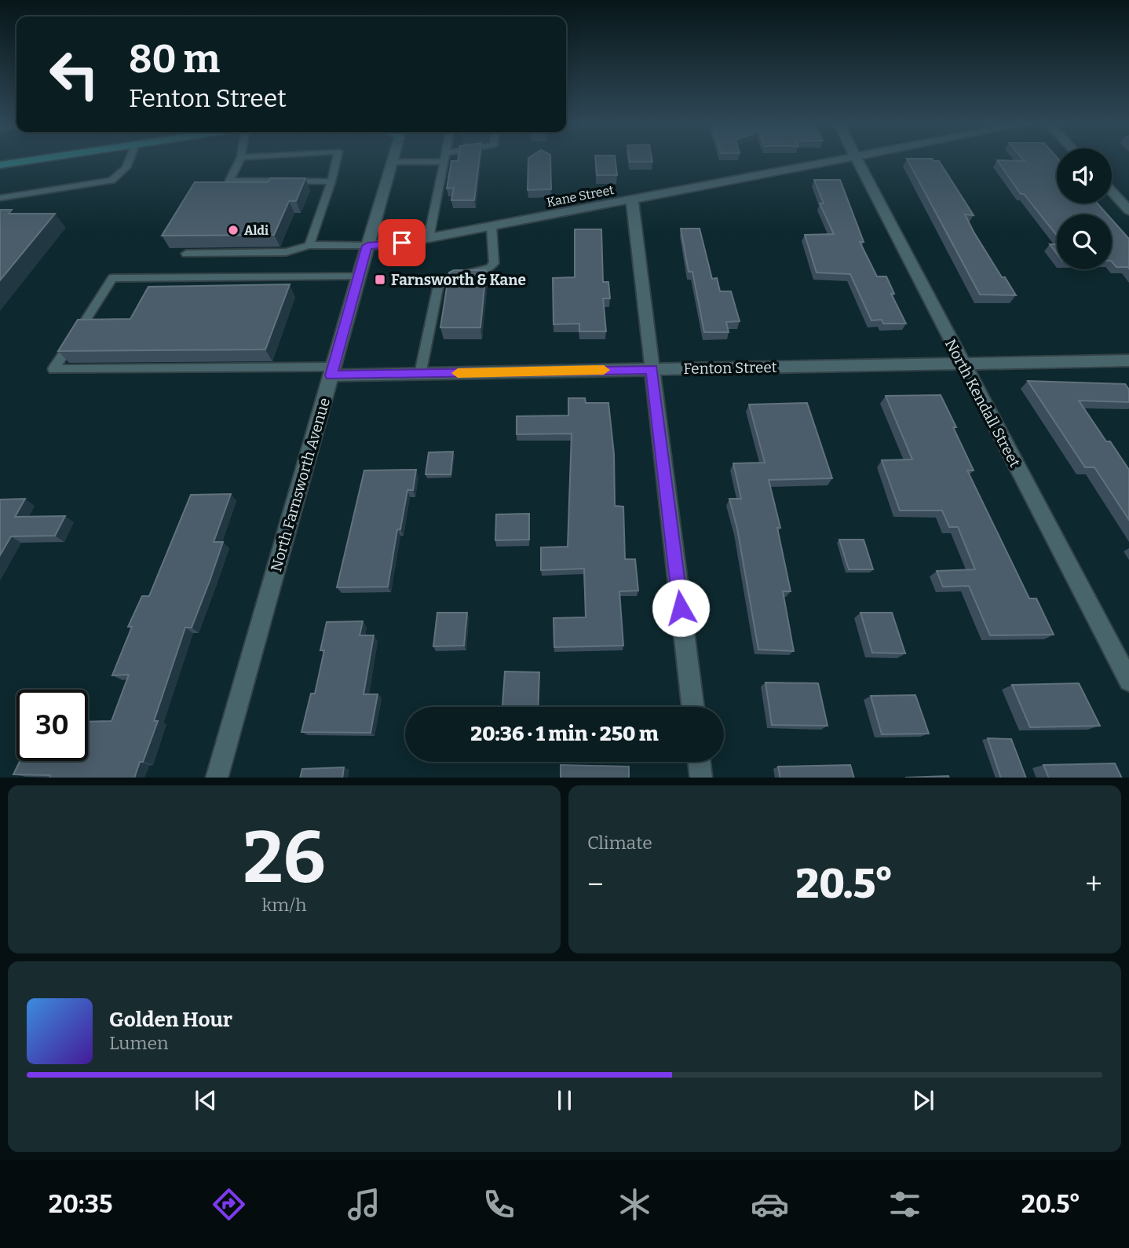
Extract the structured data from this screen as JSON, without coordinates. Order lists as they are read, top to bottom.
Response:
{
  "streets": {
    "street": [
      "Kane Street",
      "Fenton Street",
      "North Kendall Street",
      "North Farnsworth Avenue"
    ]
  },
  "crossings": [
    ["Kane Street", "North Farnsworth Avenue"],
    ["Fenton Street", "North Kendall Street"],
    ["Fenton Street", "North Farnsworth Avenue"]
  ],
  "places": {
    "other": ["Aldi"],
    "transit": ["Farnsworth & Kane"]
  },
  "page": {
    "turn": ["80 m", "Fenton Street"],
    "limit": "30",
    "trip": "20:36 · 1 min · 250 m",
    "tile": [
      ["26", "km/h"],
      "Climate"
    ],
    "heat": ["−", "20.5°", "+"],
    "song": ["Golden Hour", "Lumen"],
    "tabs": ["20:35", "20.5°"]
  }
}
